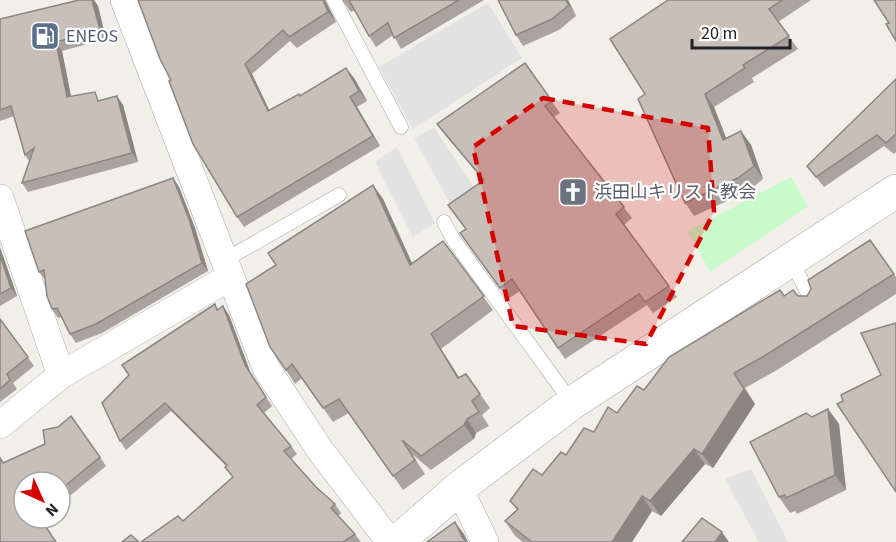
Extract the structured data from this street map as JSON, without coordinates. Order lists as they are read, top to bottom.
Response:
{
  "places": {
    "fuel station": ["ENEOS"],
    "church": ["浜田山キリスト教会"]
  },
  "scale_bar": "20 m",
  "north": "bottom right"
}
